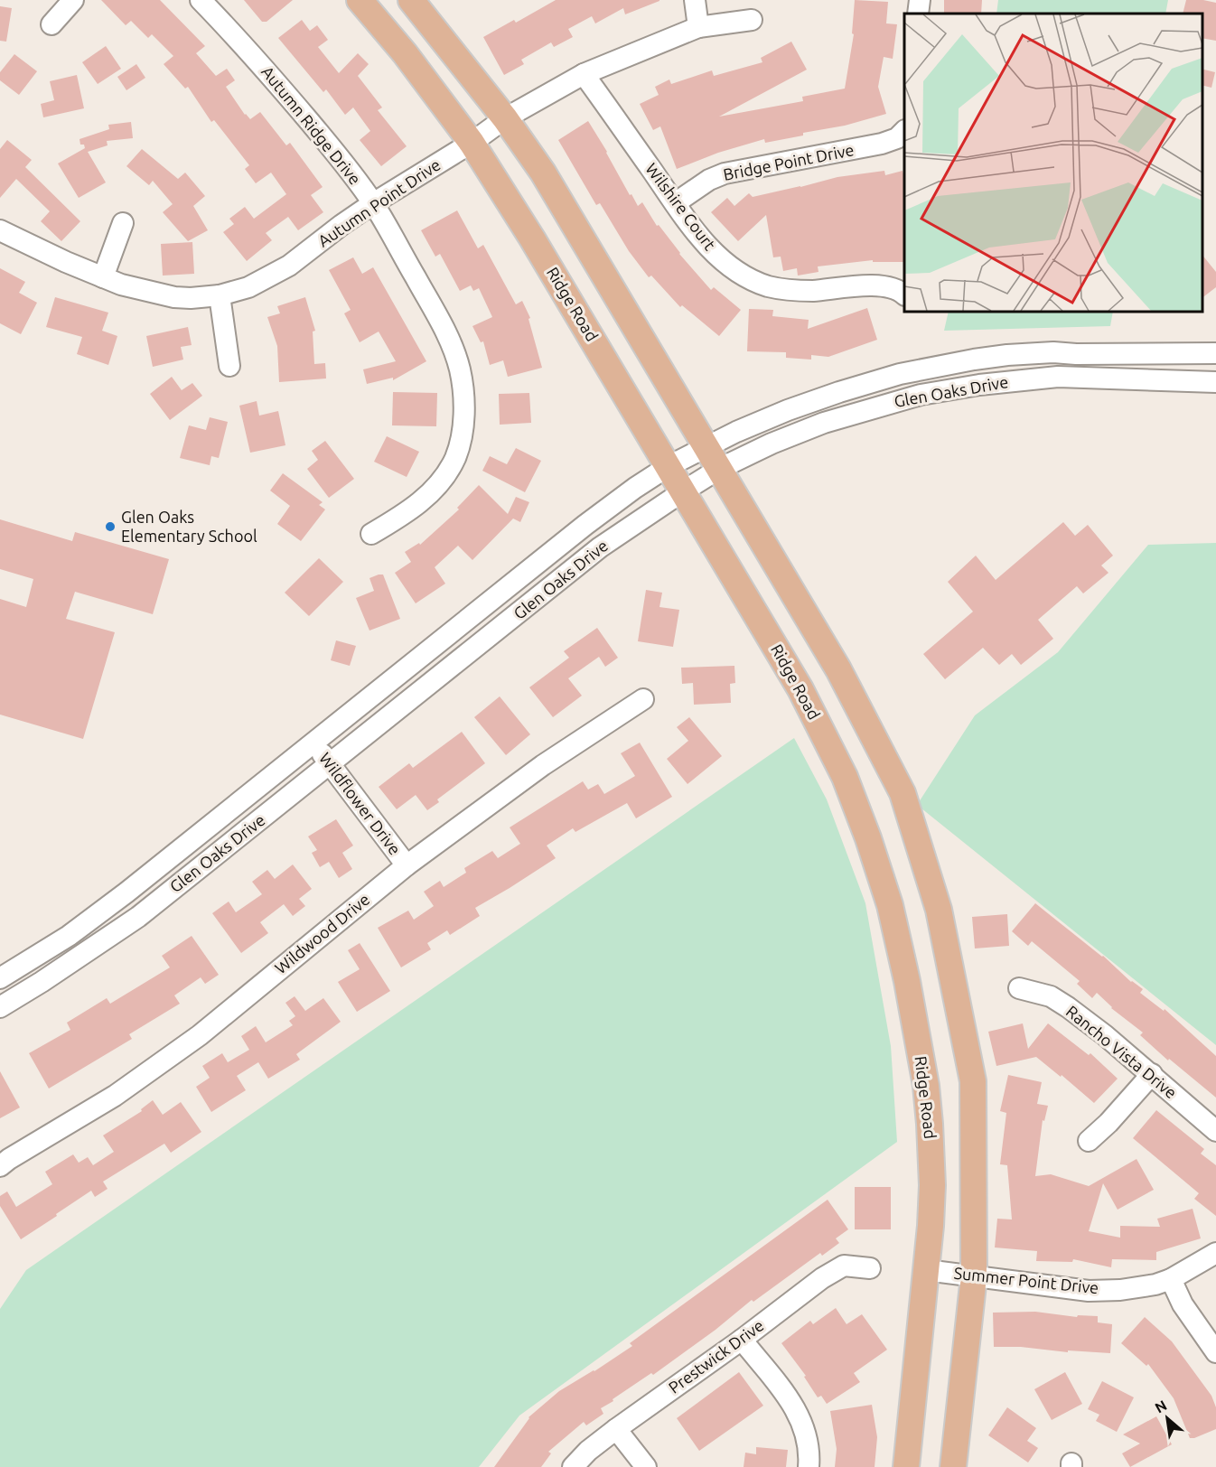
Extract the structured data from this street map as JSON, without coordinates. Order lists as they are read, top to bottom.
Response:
{
  "streets": {
    "main road": ["Ridge Road"],
    "street": [
      "Autumn Ridge Drive",
      "Bridge Point Drive",
      "Autumn Point Drive",
      "Wilshire Court",
      "Glen Oaks Drive",
      "Wildflower Drive",
      "Wildwood Drive",
      "Rancho Vista Drive",
      "Summer Point Drive",
      "Prestwick Drive"
    ]
  },
  "crossings": [
    ["Autumn Ridge Drive", "Autumn Point Drive"],
    ["Bridge Point Drive", "Wilshire Court"],
    ["Autumn Point Drive", "Wilshire Court"],
    ["Autumn Point Drive", "Ridge Road"],
    ["Ridge Road", "Glen Oaks Drive"],
    ["Ridge Road", "Summer Point Drive"],
    ["Glen Oaks Drive", "Wildflower Drive"],
    ["Wildflower Drive", "Wildwood Drive"]
  ],
  "places": ["Glen Oaks Elementary School"],
  "north": "top left"
}
